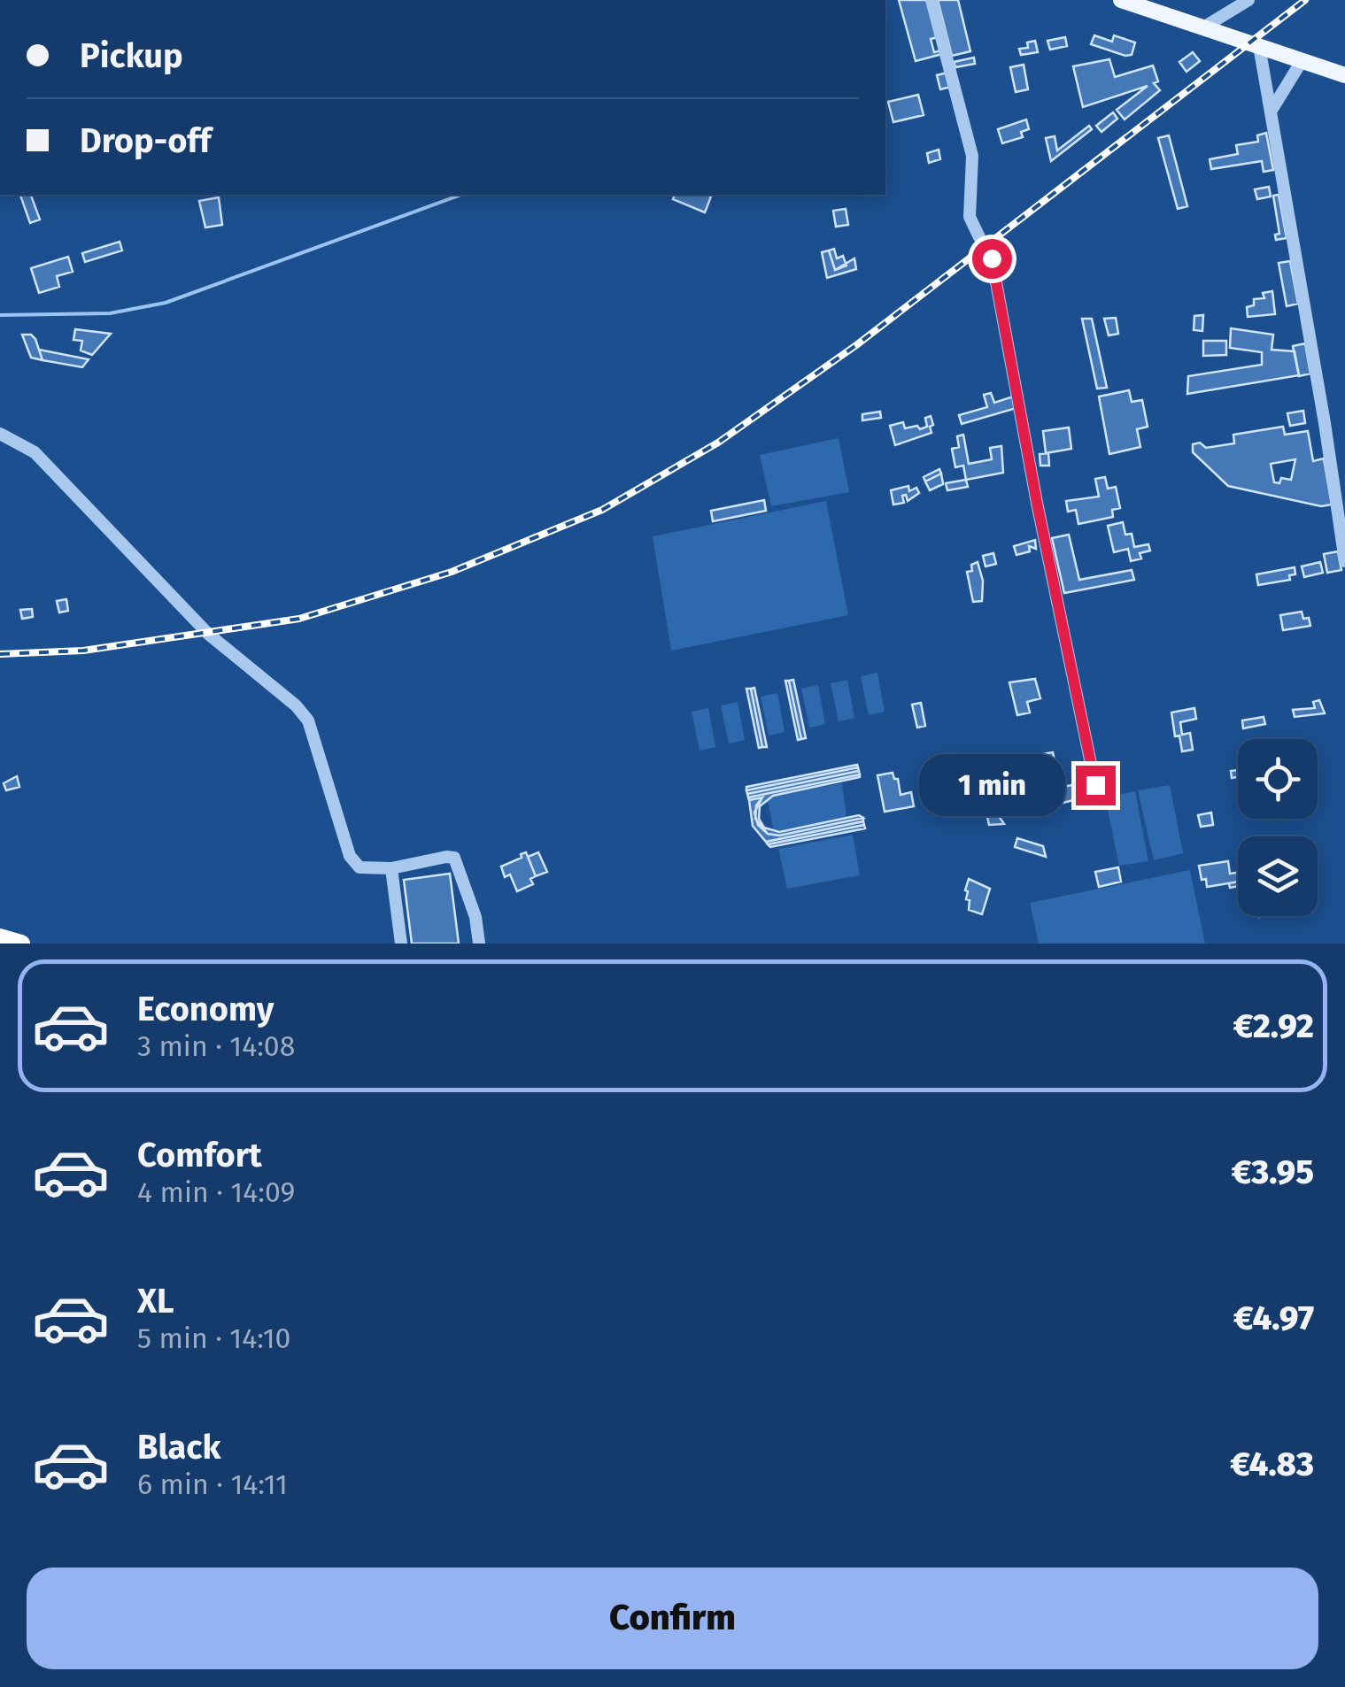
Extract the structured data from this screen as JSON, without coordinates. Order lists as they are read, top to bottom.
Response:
{
  "page": {
    "banner": ["Pickup", "Drop-off"],
    "bubble": "1 min",
    "list": [
      {
        "name": "Economy",
        "note": "3 min · 14:08",
        "value": "€2.92"
      },
      {
        "name": "Comfort",
        "note": "4 min · 14:09",
        "value": "€3.95"
      },
      {
        "name": "XL",
        "note": "5 min · 14:10",
        "value": "€4.97"
      },
      {
        "name": "Black",
        "note": "6 min · 14:11",
        "value": "€4.83"
      }
    ],
    "buttons": "Confirm"
  }
}
